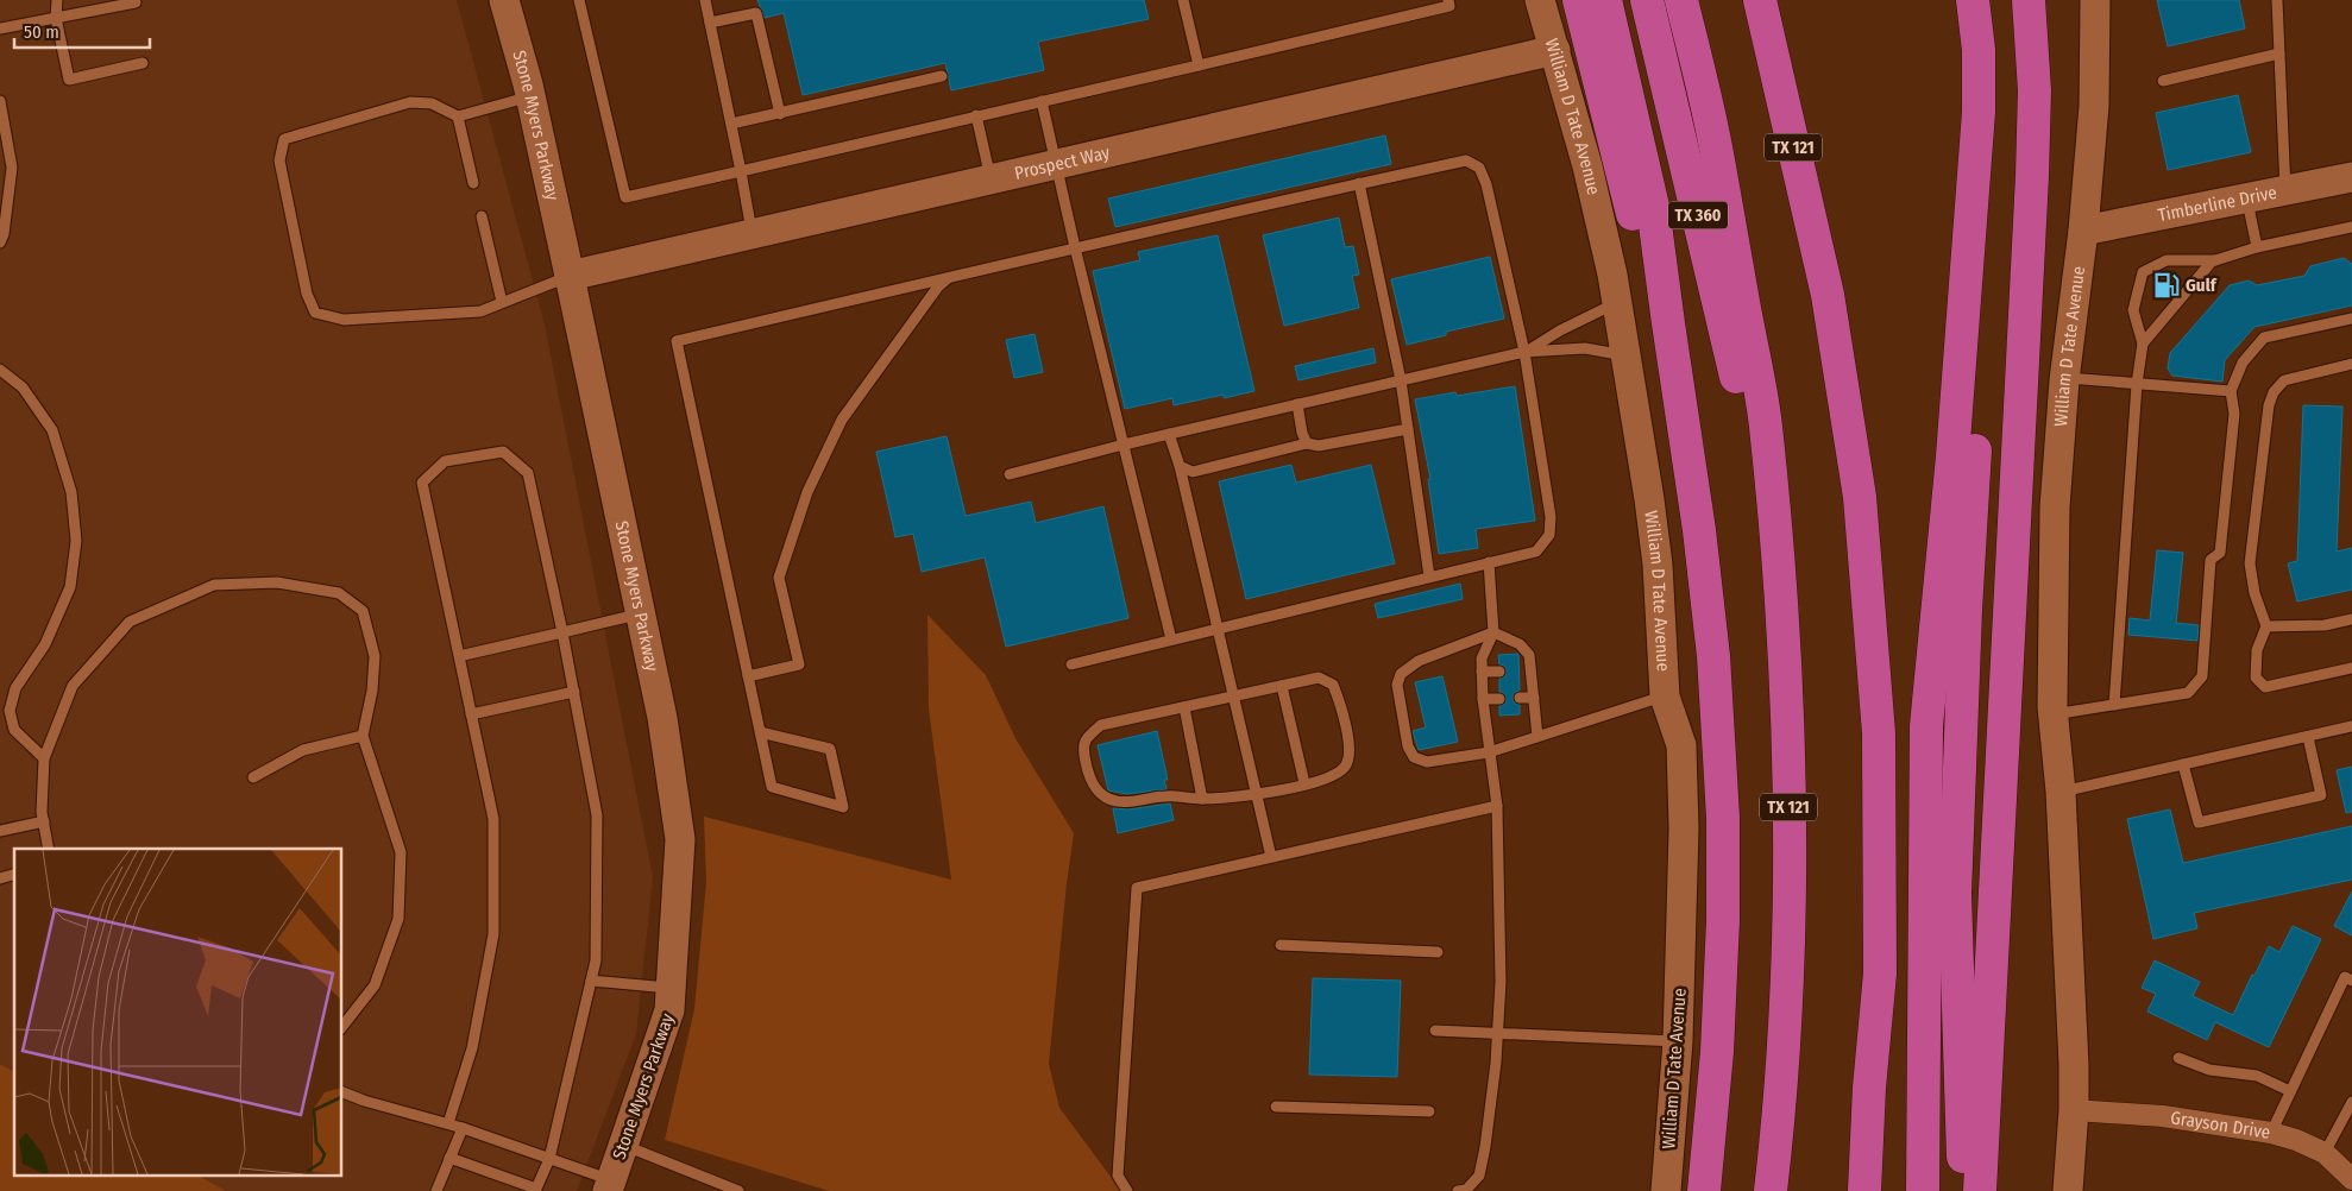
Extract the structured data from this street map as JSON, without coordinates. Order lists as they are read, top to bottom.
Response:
{
  "streets": {
    "highway": ["TX 121", "TX 360"],
    "street": [
      "William D Tate Avenue",
      "Stone Myers Parkway",
      "Prospect Way",
      "Timberline Drive",
      "Grayson Drive"
    ]
  },
  "crossings": [
    ["William D Tate Avenue", "Prospect Way"],
    ["William D Tate Avenue", "Timberline Drive"],
    ["William D Tate Avenue", "Grayson Drive"],
    ["Stone Myers Parkway", "Prospect Way"],
    ["TX 121", "TX 360"]
  ],
  "places": {
    "fuel station": ["Gulf"]
  },
  "scale_bar": "50 m"
}
